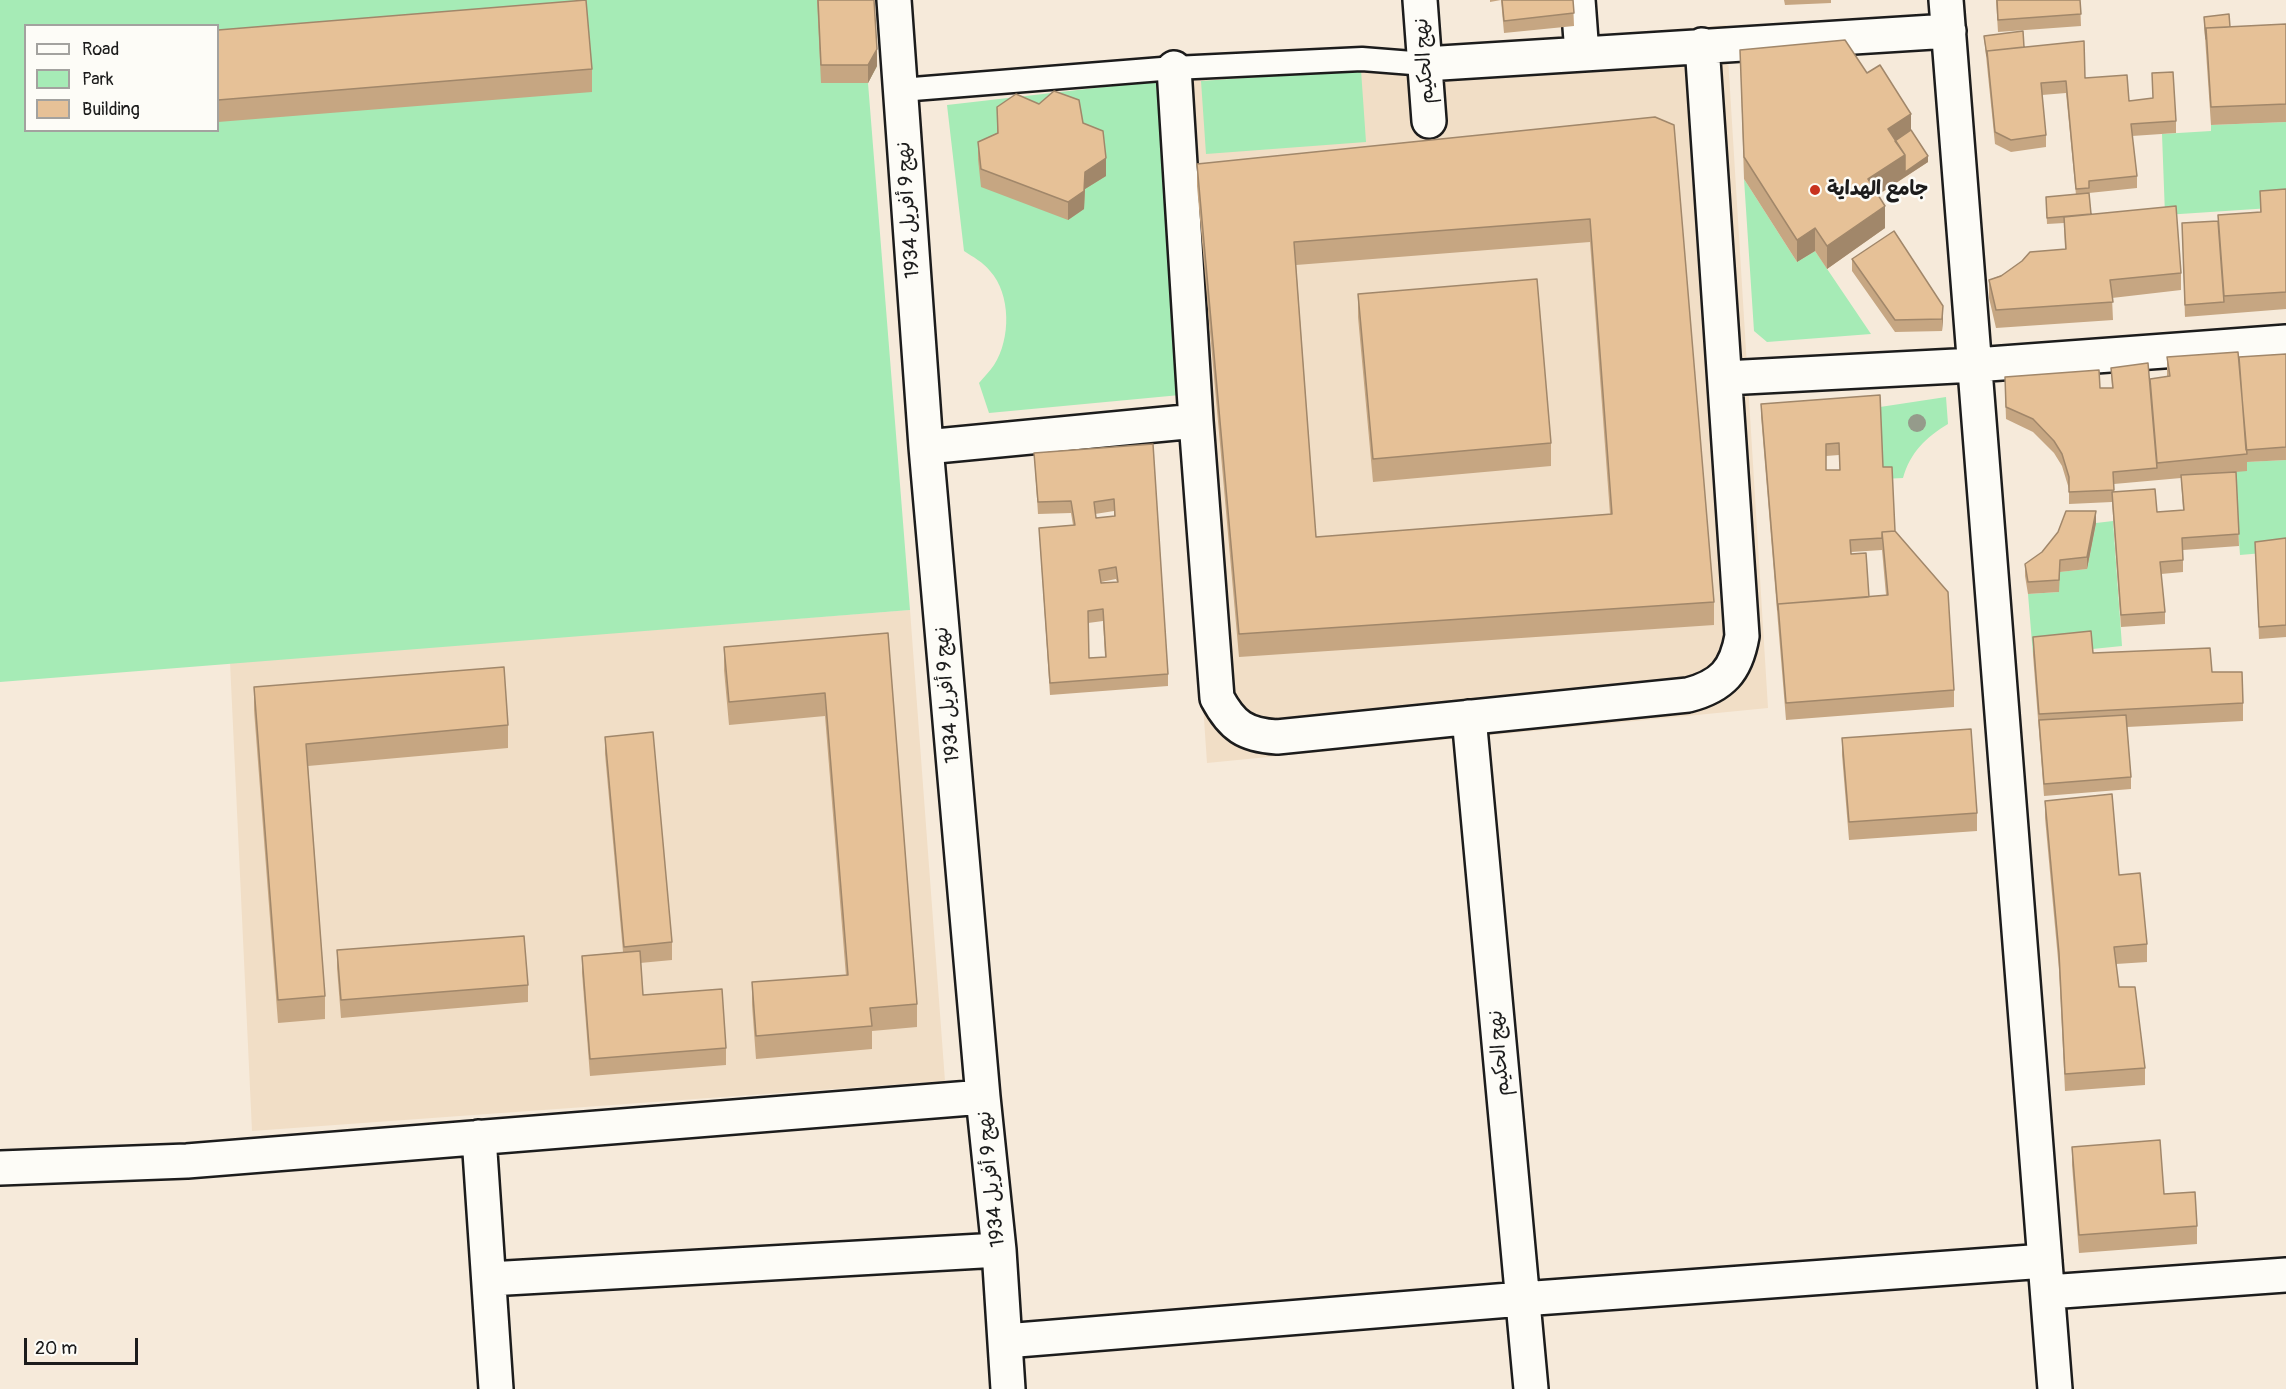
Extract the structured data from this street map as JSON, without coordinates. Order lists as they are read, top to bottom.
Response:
{
  "streets": {
    "street": ["نهج الحكيم", "نهج 9 أفريل 1934"]
  },
  "places": ["جامع الهداية"],
  "legend": ["Road", "Park", "Building"],
  "scale_bar": "20 m"
}
